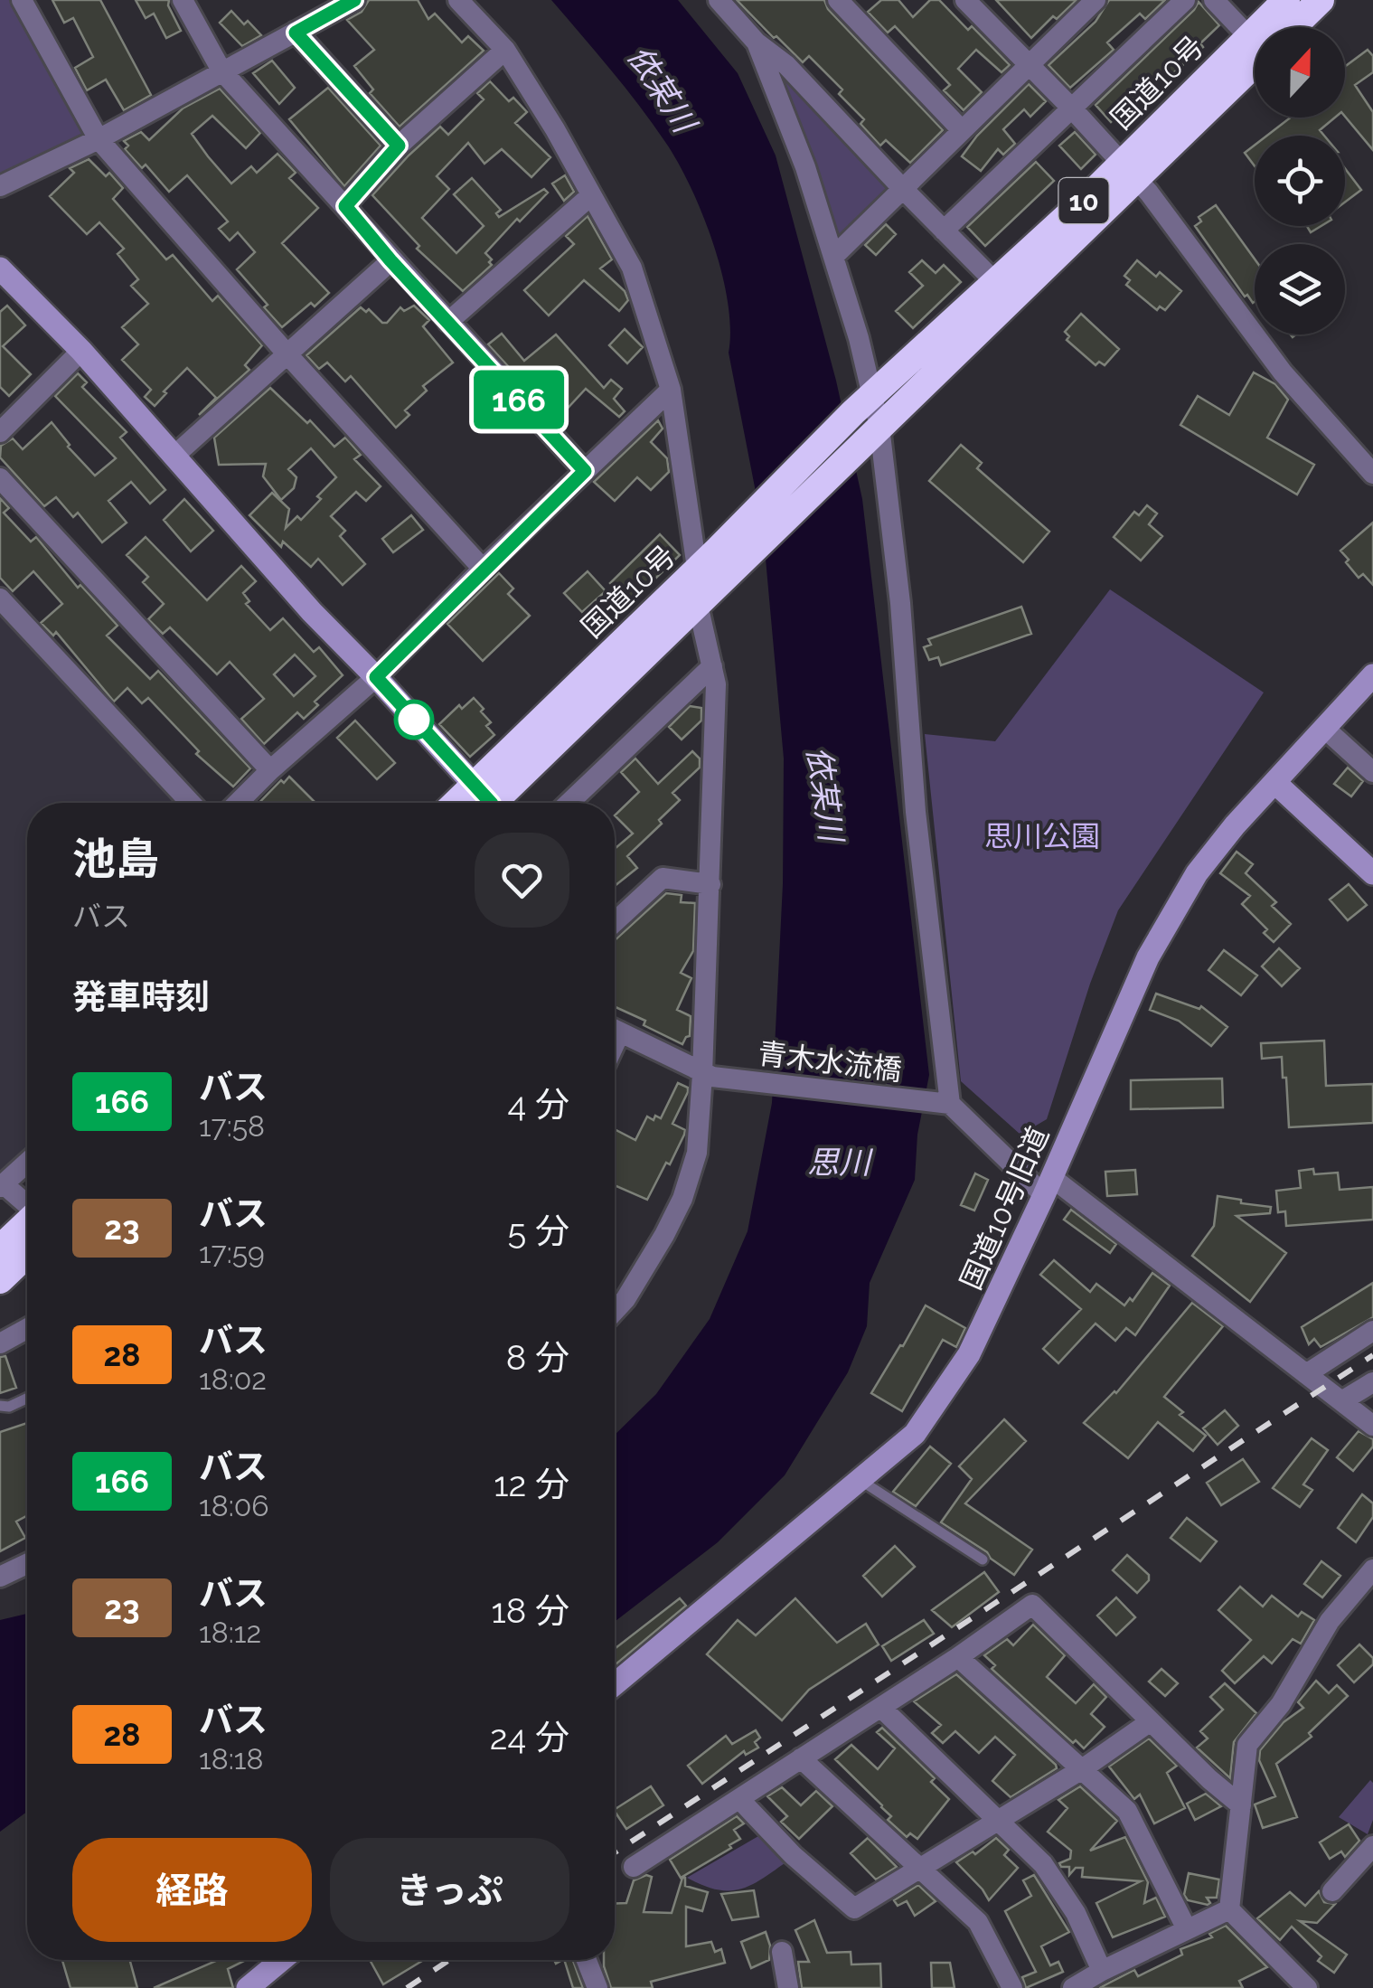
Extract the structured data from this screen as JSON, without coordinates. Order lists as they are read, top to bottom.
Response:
{
  "streets": {
    "highway": ["国道10号", "10"],
    "street": ["青木水流橋", "国道10号旧道"]
  },
  "water": ["依某川", "思川"],
  "parks": ["思川公園"],
  "lines": ["bus line 166"],
  "north": "top",
  "page": {
    "on_map": "166",
    "heading": [
      ["池島", "バス"],
      "発車時刻"
    ],
    "list": [
      {
        "mark": "166",
        "name": "バス",
        "note": "17:58",
        "value": "4 分"
      },
      {
        "mark": "23",
        "name": "バス",
        "note": "17:59",
        "value": "5 分"
      },
      {
        "mark": "28",
        "name": "バス",
        "note": "18:02",
        "value": "8 分"
      },
      {
        "mark": "166",
        "name": "バス",
        "note": "18:06",
        "value": "12 分"
      },
      {
        "mark": "23",
        "name": "バス",
        "note": "18:12",
        "value": "18 分"
      },
      {
        "mark": "28",
        "name": "バス",
        "note": "18:18",
        "value": "24 分"
      }
    ],
    "buttons": ["経路", "きっぷ"]
  }
}
